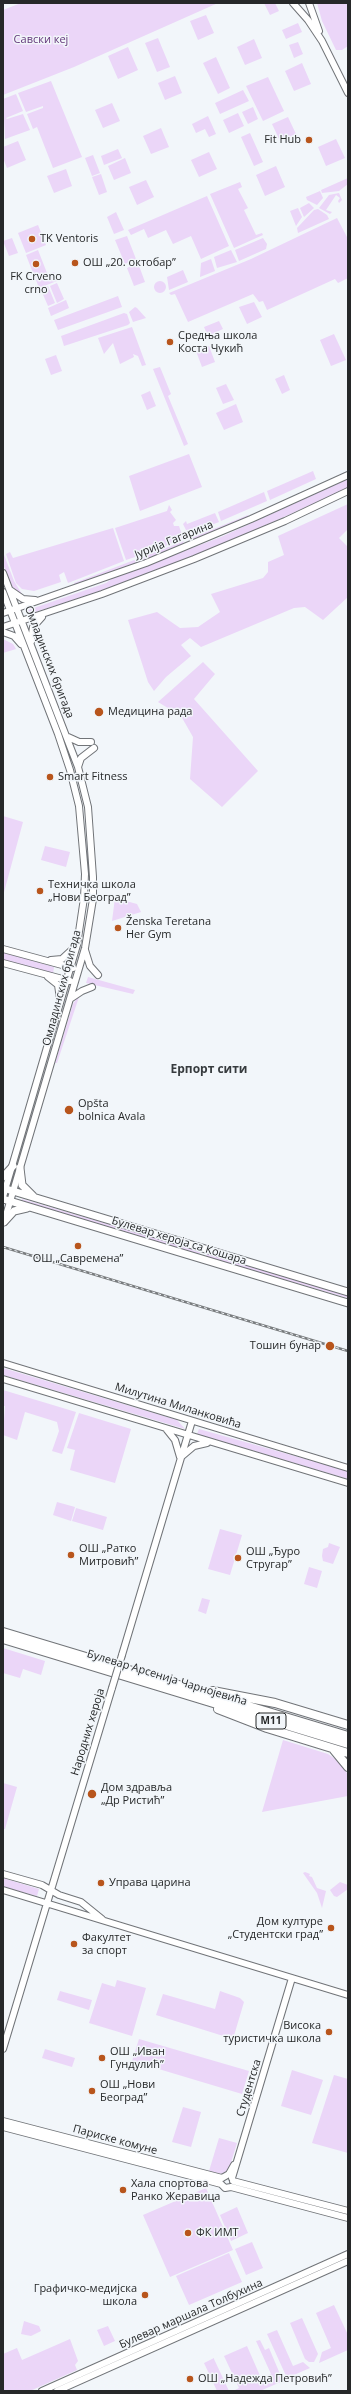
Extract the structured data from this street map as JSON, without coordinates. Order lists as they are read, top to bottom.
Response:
{
  "streets": {
    "highway": ["Булевар Арсенија Чарнојевића", "M11"],
    "main road": ["Булевар хероја са Кошара"],
    "street": [
      "Јурија Гагарина",
      "Омладинских бригада",
      "Милутина Миланковића",
      "Народних хероја",
      "Студентска",
      "Париске комуне",
      "Булевар маршала Толбухина"
    ]
  },
  "crossings": [
    ["Јурија Гагарина", "Омладинских бригада"],
    ["Омладинских бригада", "Булевар хероја са Кошара"],
    ["Милутина Миланковића", "Народних хероја"],
    ["Студентска", "Париске комуне"]
  ],
  "districts": ["Ерпорт сити"],
  "parks": ["Савски кеј"],
  "places": [
    "Fit Hub",
    "TK Ventoris",
    "ОШ „20. октобар”",
    "FK Crveno crno",
    "Средња школа Коста Чукић",
    "Медицина рада",
    "Smart Fitness",
    "Техничка школа „Нови Београд”",
    "Ženska Teretana Her Gym",
    "Opšta bolnica Avala",
    "ОШ „Савремена”",
    "Тошин бунар",
    "ОШ „Ратко Митровић”",
    "ОШ „Ђуро Стругар”",
    "Дом здравља „Др Ристић”",
    "Управа царина",
    "Дом културе „Студентски град”",
    "Факултет за спорт",
    "Висока туристичка школа",
    "ОШ „Иван Гундулић”",
    "ОШ „Нови Београд”",
    "Хала спортова Ранко Жеравица",
    "ФК ИМТ",
    "Графичко-медијска школа",
    "ОШ „Надежда Петровић”"
  ]
}
